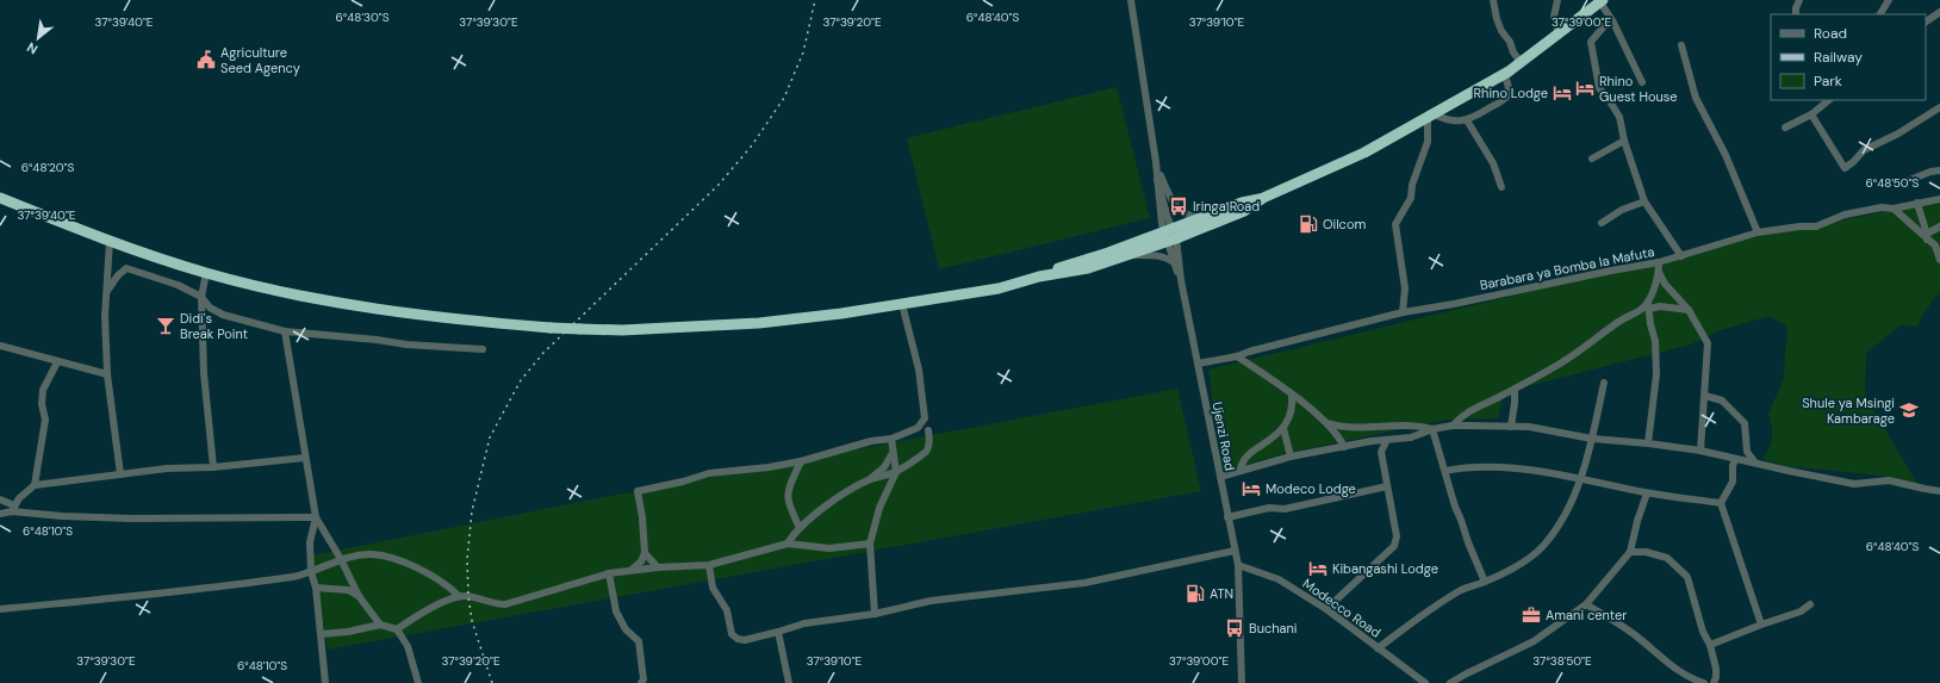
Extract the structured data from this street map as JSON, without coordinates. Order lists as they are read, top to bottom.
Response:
{
  "streets": {
    "street": ["Barabara ya Bomba la Mafuta", "Ujenzi Road", "Modecco Road"]
  },
  "crossings": [
    ["Barabara ya Bomba la Mafuta", "Ujenzi Road"],
    ["Ujenzi Road", "Modecco Road"]
  ],
  "places": {
    "public building": ["Agriculture Seed Agency"],
    "hotel": [
      "Rhino Guest House",
      "Rhino Lodge",
      "Modeco Lodge",
      "Kibangashi Lodge"
    ],
    "bus stop": ["Iringa Road", "Buchani"],
    "fuel station": ["Oilcom", "ATN"],
    "bar": ["Didi's Break Point"],
    "school or university": ["Shule ya Msingi Kambarage"],
    "office": ["Amani center"]
  },
  "legend": ["Road", "Railway", "Park"],
  "north": "bottom left",
  "coordinates": [
    "6°48'30\"S",
    "6°48'40\"S",
    "37°39'40\"E",
    "37°39'20\"E",
    "37°39'00\"E",
    "37°39'30\"E",
    "37°39'10\"E",
    "6°48'20\"S",
    "6°48'50\"S",
    "6°48'10\"S",
    "37°38'50\"E"
  ]
}
